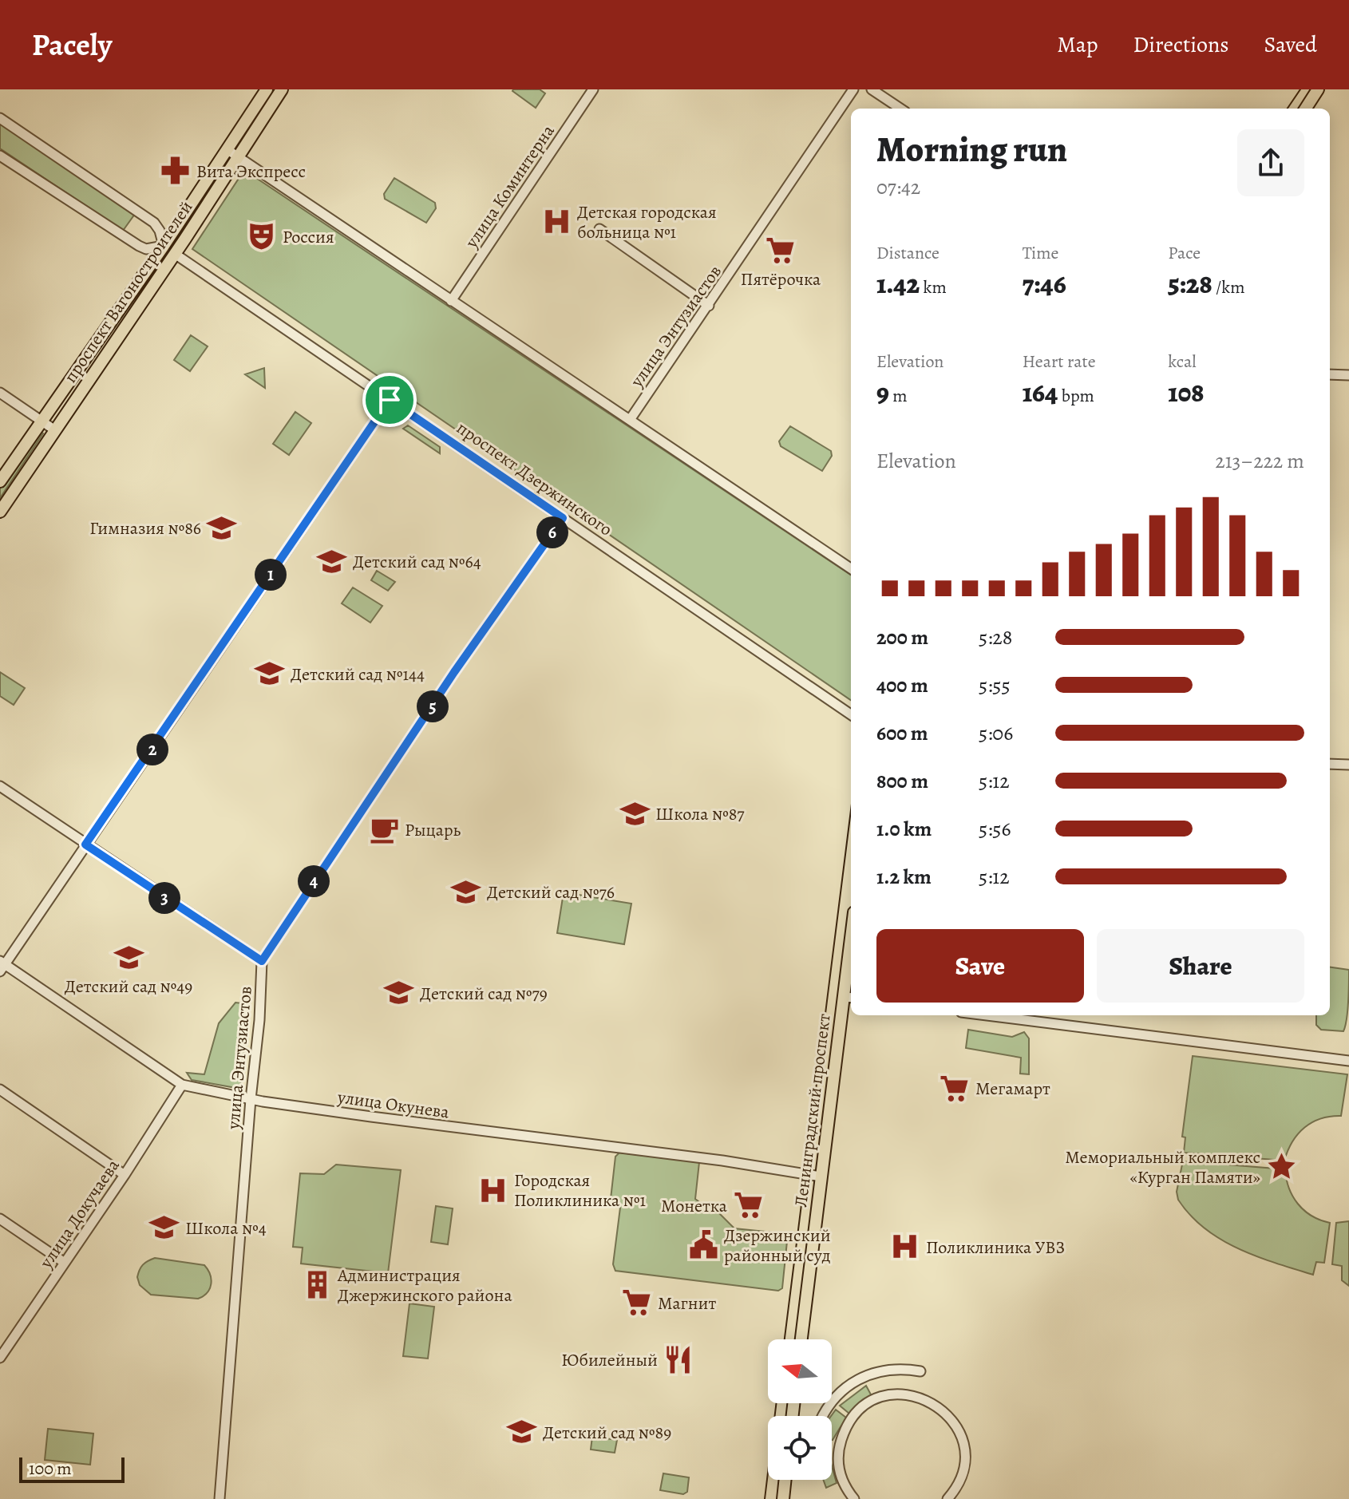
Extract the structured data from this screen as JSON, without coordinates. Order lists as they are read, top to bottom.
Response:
{
  "streets": {
    "main road": ["проспект Вагоностроителей", "проспект Дзержинского", "Ленинградский проспект"],
    "street": [
      "улица Коминтерна",
      "улица Энтузиастов",
      "улица Окунева",
      "улица Докучаева"
    ]
  },
  "crossings": [
    ["проспект Вагоностроителей", "проспект Дзержинского"],
    ["улица Энтузиастов", "улица Окунева"],
    ["улица Окунева", "Ленинградский проспект"],
    ["улица Окунева", "улица Докучаева"]
  ],
  "places": {
    "pharmacy": ["Вита Экспресс"],
    "hospital": ["Детская городская больница №1", "Городская Поликлиника №1", "Поликлиника УВЗ"],
    "theatre": ["Россия"],
    "supermarket": [
      "Пятёрочка",
      "Мегамарт",
      "Монетка",
      "Магнит"
    ],
    "school or university": [
      "Гимназия №86",
      "Детский сад №64",
      "Детский сад №144",
      "Школа №87",
      "Детский сад №76",
      "Детский сад №49",
      "Детский сад №79",
      "Школа №4",
      "Детский сад №89"
    ],
    "cafe": ["Рыцарь"],
    "place": ["Мемориальный комплекс «Курган Памяти»"],
    "public building": ["Дзержинский районный суд"],
    "building": ["Администрация Джержинского района"],
    "restaurant": ["Юбилейный"]
  },
  "scale_bar": "100 m",
  "north": "left",
  "page": {
    "header": "Pacely",
    "nav": ["Map", "Directions", "Saved"],
    "heading": ["Morning run", "07:42"],
    "stats": [
      ["Distance", "1.42 km"],
      ["Time", "7:46"],
      ["Pace", "5:28 /km"],
      ["Elevation", "9 m"],
      ["Heart rate", "164 bpm"],
      ["kcal", "108"]
    ],
    "chart": ["Elevation", "213–222 m"],
    "pins": [
      "6",
      "1",
      "5",
      "2",
      "4",
      "3"
    ],
    "list": [
      {
        "name": "200 m",
        "note": "5:28"
      },
      {
        "name": "400 m",
        "note": "5:55"
      },
      {
        "name": "600 m",
        "note": "5:06"
      },
      {
        "name": "800 m",
        "note": "5:12"
      },
      {
        "name": "1.0 km",
        "note": "5:56"
      },
      {
        "name": "1.2 km",
        "note": "5:12"
      }
    ],
    "buttons": ["Save", "Share"],
    "scale": "100 m"
  }
}
